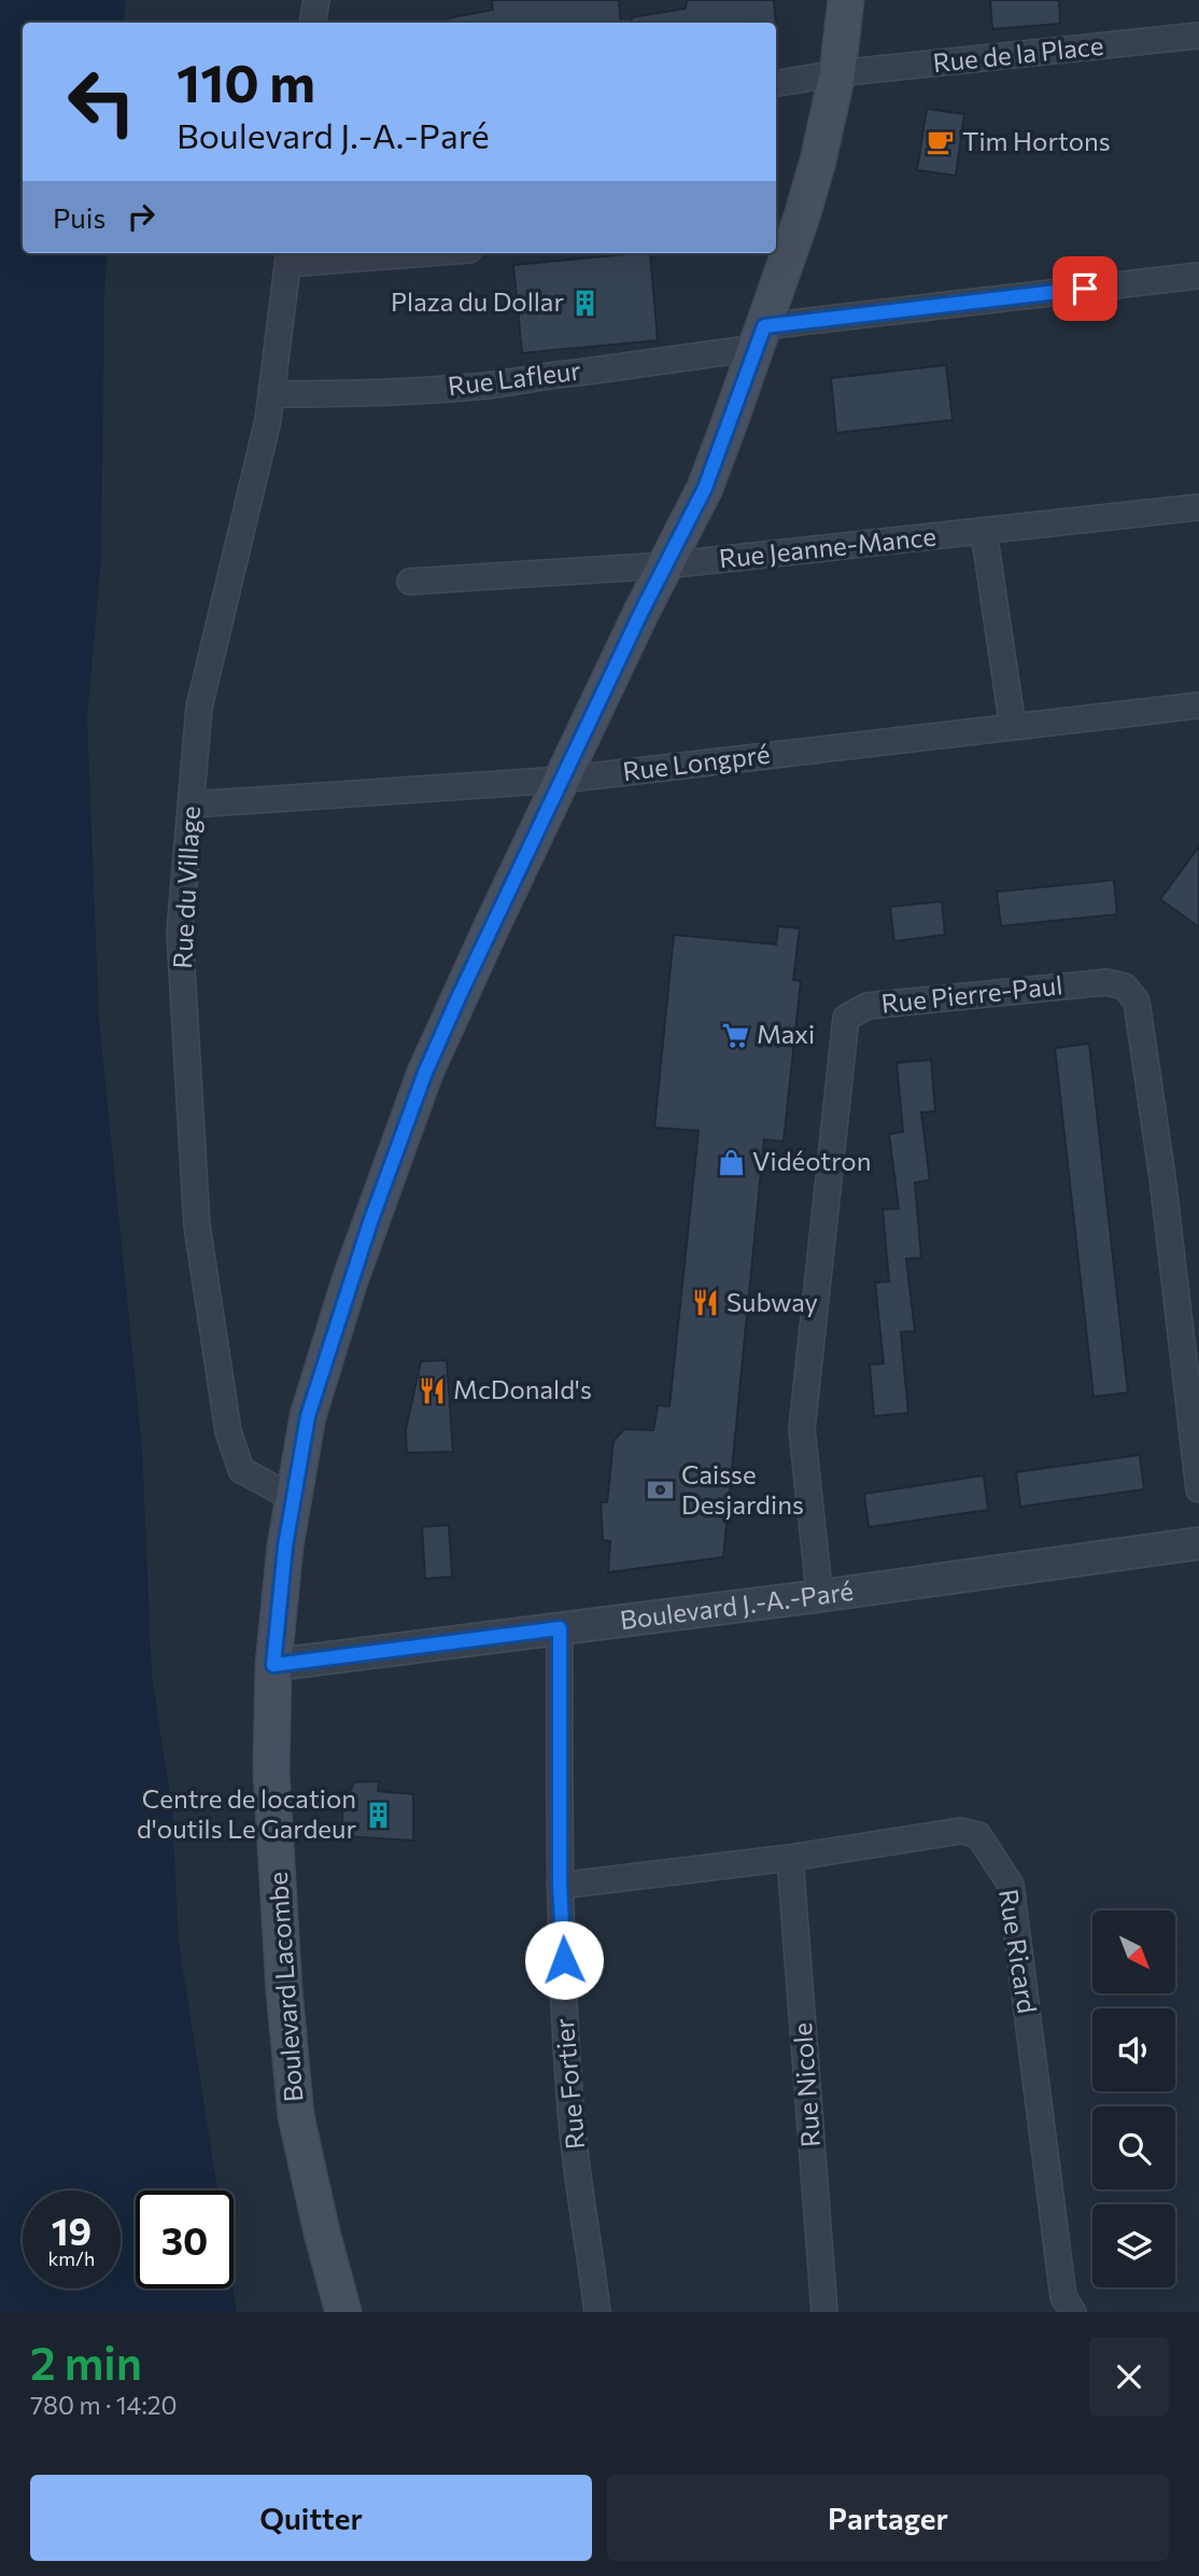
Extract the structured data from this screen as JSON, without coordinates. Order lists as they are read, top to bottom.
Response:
{
  "streets": {
    "main road": ["Boulevard Lacombe"],
    "street": [
      "Rue de la Place",
      "Rue Lafleur",
      "Rue Jeanne-Mance",
      "Rue Longpré",
      "Rue du Village",
      "Rue Pierre-Paul",
      "Boulevard J.-A.-Paré",
      "Rue Ricard",
      "Rue Fortier",
      "Rue Nicole"
    ]
  },
  "crossings": [
    ["Rue de la Place", "Boulevard Lacombe"],
    ["Rue Lafleur", "Rue du Village"],
    ["Rue Lafleur", "Boulevard Lacombe"],
    ["Rue Jeanne-Mance", "Boulevard Lacombe"],
    ["Rue Longpré", "Rue du Village"],
    ["Rue Longpré", "Boulevard Lacombe"],
    ["Rue du Village", "Boulevard Lacombe"],
    ["Rue Pierre-Paul", "Boulevard J.-A.-Paré"],
    ["Boulevard J.-A.-Paré", "Boulevard Lacombe"],
    ["Boulevard J.-A.-Paré", "Rue Fortier"],
    ["Rue Ricard", "Rue Fortier"],
    ["Rue Ricard", "Rue Nicole"]
  ],
  "places": {
    "cafe": ["Tim Hortons"],
    "building": ["Plaza du Dollar", "Centre de location d'outils Le Gardeur"],
    "supermarket": ["Maxi"],
    "shop": ["Vidéotron"],
    "restaurant": ["Subway", "McDonald's"],
    "bank": ["Caisse Desjardins"]
  },
  "north": "bottom right",
  "page": {
    "turn": ["110 m", "Boulevard J.-A.-Paré"],
    "then": "Puis",
    "speed": "19 km/h",
    "limit": "30",
    "heading": ["2 min", "780 m · 14:20"],
    "buttons": ["Quitter", "Partager"]
  }
}
